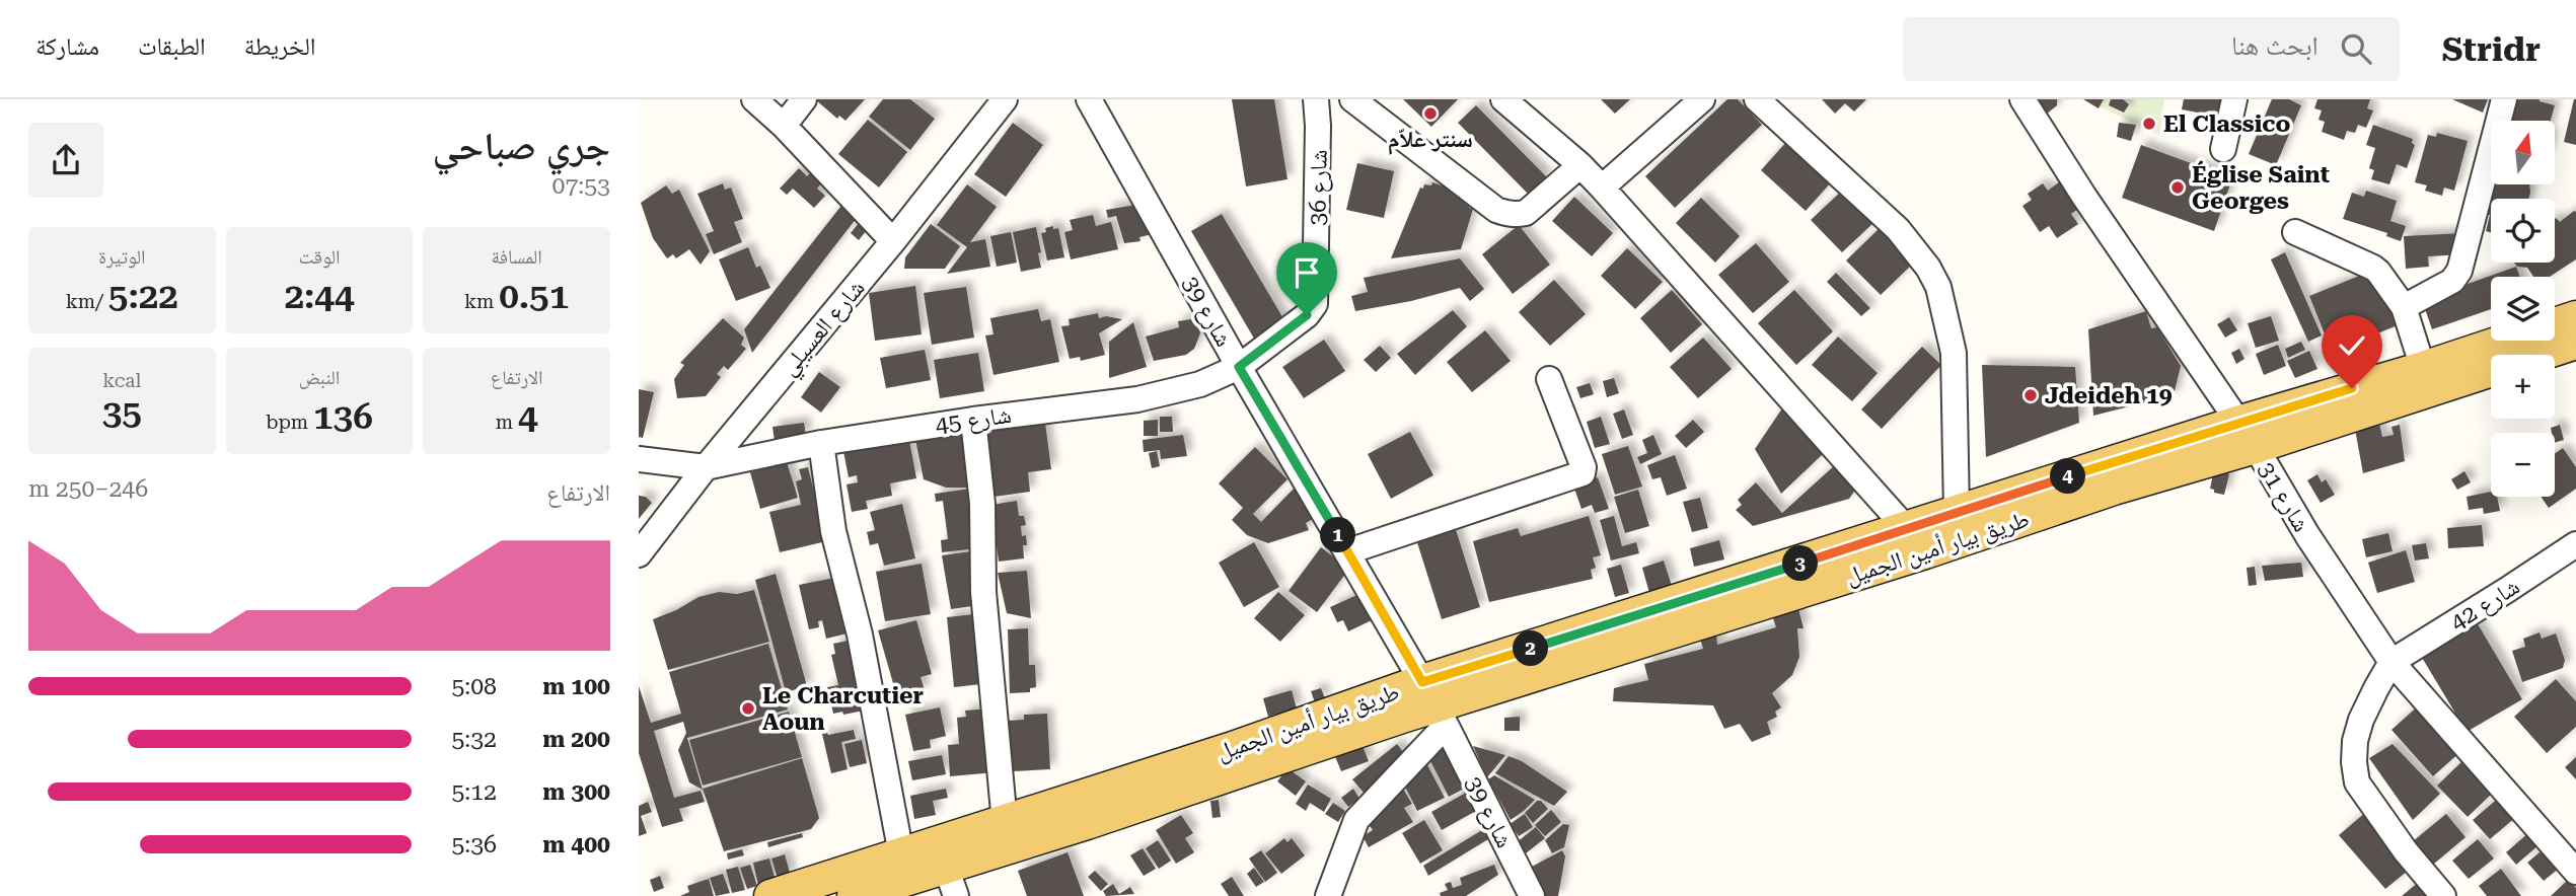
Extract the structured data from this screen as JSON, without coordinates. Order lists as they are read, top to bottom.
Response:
{
  "streets": {
    "main road": ["طريق بيار أمين الجميل"],
    "street": [
      "شارع 36",
      "شارع 39",
      "شارع العسيلي",
      "شارع 45",
      "شارع 31",
      "شارع 42"
    ]
  },
  "crossings": [
    ["شارع 36", "شارع 39"],
    ["شارع 36", "شارع 45"],
    ["شارع 39", "شارع 45"],
    ["شارع 39", "طريق بيار أمين الجميل"],
    ["شارع العسيلي", "شارع 45"],
    ["شارع 31", "طريق بيار أمين الجميل"],
    ["شارع 31", "شارع 42"]
  ],
  "places": [
    "سنتر علاّم",
    "El Classico",
    "Église Saint Georges",
    "Jdeideh 19",
    "Le Charcutier Aoun"
  ],
  "north": "top",
  "page": {
    "header": "Stridr",
    "search": "ابحث هنا",
    "nav": ["الخريطة", "الطبقات", "مشاركة"],
    "heading": ["جري صباحي", "07:53"],
    "map_buttons": ["+", "−"],
    "stats": [
      ["المسافة", "0.51 km"],
      ["الوقت", "2:44"],
      ["الوتيرة", "5:22 /km"],
      ["الارتفاع", "4 m"],
      ["النبض", "136 bpm"],
      ["kcal", "35"]
    ],
    "pins": [
      "4",
      "1",
      "3",
      "2"
    ],
    "chart": ["الارتفاع", "246–250 m"],
    "list": [
      {
        "name": "100 m",
        "note": "5:08"
      },
      {
        "name": "200 m",
        "note": "5:32"
      },
      {
        "name": "300 m",
        "note": "5:12"
      },
      {
        "name": "400 m",
        "note": "5:36"
      }
    ]
  }
}
